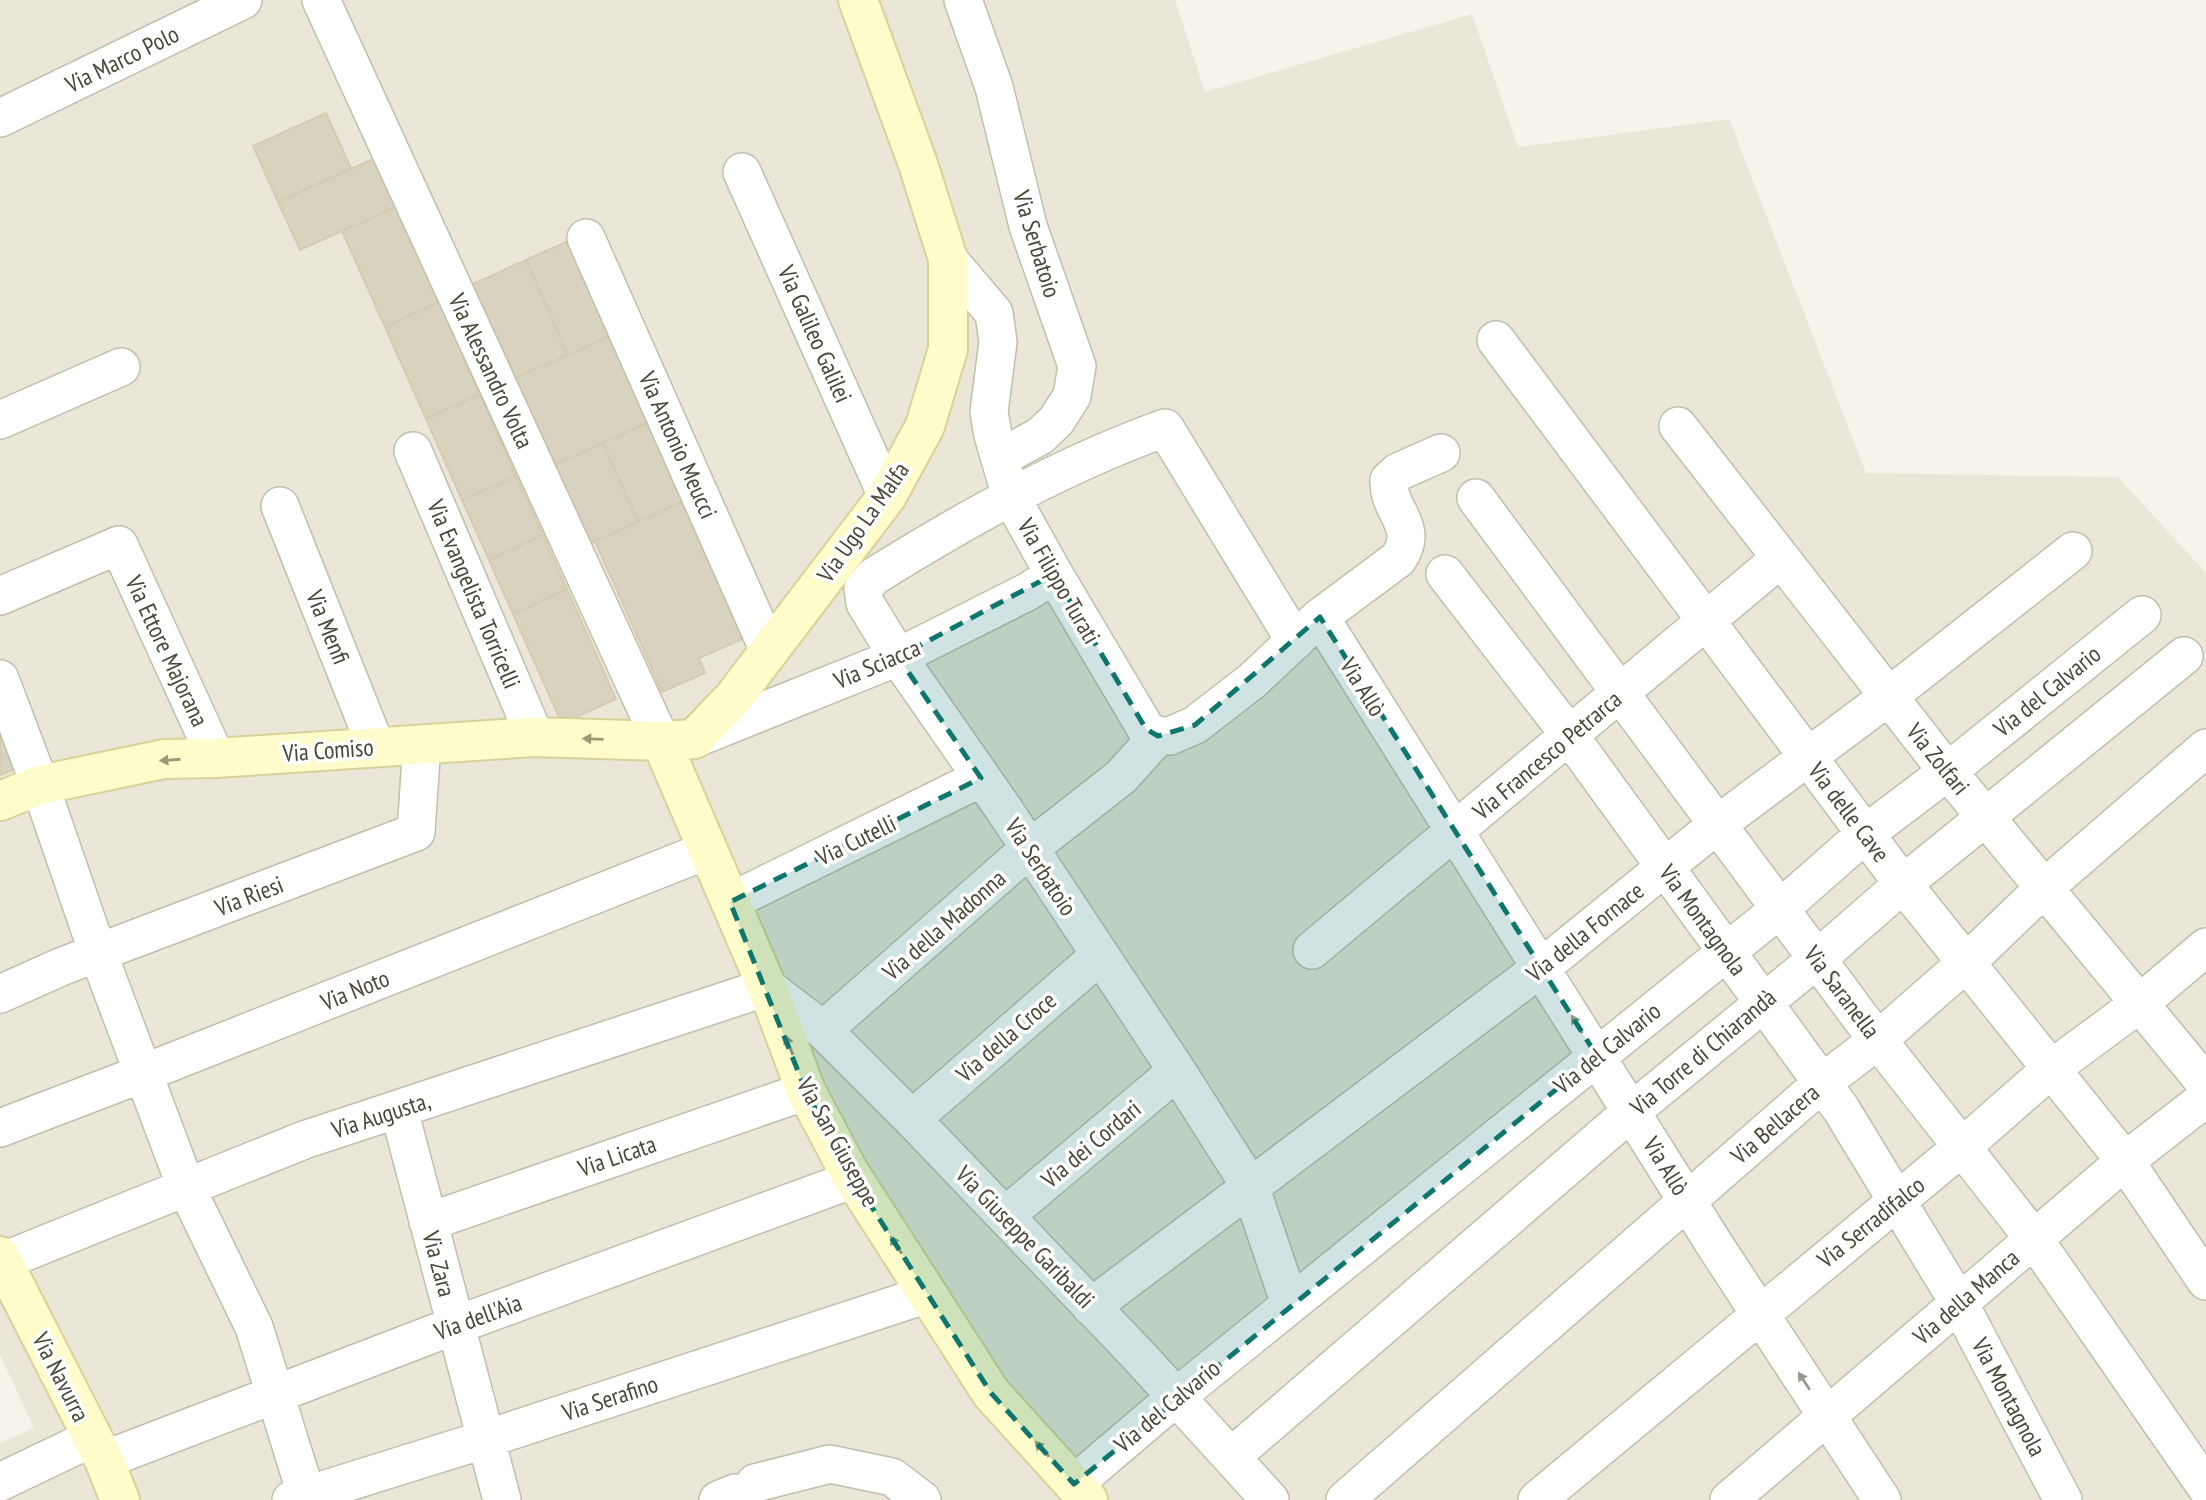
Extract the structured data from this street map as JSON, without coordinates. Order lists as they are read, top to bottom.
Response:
{
  "streets": {
    "street": [
      "Via Marco Polo",
      "Via Serbatoio",
      "Via Galileo Galilei",
      "Via Alessandro Volta",
      "Via Antonio Meucci",
      "Via Ugo La Malfa",
      "Via Filippo Turati",
      "Via Evangelista Torricelli",
      "Via Menfi",
      "Via Ettore Majorana",
      "Via Sciacca",
      "Via Allò",
      "Via del Calvario",
      "Via Comiso",
      "Via Francesco Petrarca",
      "Via Zolfari",
      "Via delle Cave",
      "Via Cutelli",
      "Via Riesi",
      "Via Montagnola",
      "Via della Madonna",
      "Via della Fornace",
      "Via Noto",
      "Via Saranella",
      "Via della Croce",
      "Via Torre di Chiarandà",
      "Via Augusta,",
      "Via Bellacera",
      "Via San Giuseppe",
      "Via dei Cordari",
      "Via Licata",
      "Via Serradifalco",
      "Via Giuseppe Garibaldi",
      "Via Zara",
      "Via della Manca",
      "Via dell'Aia",
      "Via Navurra",
      "Via Serafino"
    ]
  },
  "crossings": [
    ["Via Serbatoio", "Via Filippo Turati"],
    ["Via Serbatoio", "Via Sciacca"],
    ["Via Serbatoio", "Via Allò"],
    ["Via Serbatoio", "Via del Calvario"],
    ["Via Serbatoio", "Via Cutelli"],
    ["Via Serbatoio", "Via della Madonna"],
    ["Via Serbatoio", "Via della Fornace"],
    ["Via Serbatoio", "Via della Croce"],
    ["Via Serbatoio", "Via dei Cordari"],
    ["Via Galileo Galilei", "Via Ugo La Malfa"],
    ["Via Alessandro Volta", "Via Ugo La Malfa"],
    ["Via Alessandro Volta", "Via Sciacca"],
    ["Via Alessandro Volta", "Via Comiso"],
    ["Via Alessandro Volta", "Via San Giuseppe"],
    ["Via Antonio Meucci", "Via Ugo La Malfa"],
    ["Via Ugo La Malfa", "Via Filippo Turati"],
    ["Via Ugo La Malfa", "Via Sciacca"],
    ["Via Ugo La Malfa", "Via Comiso"],
    ["Via Ugo La Malfa", "Via San Giuseppe"],
    ["Via Filippo Turati", "Via Sciacca"],
    ["Via Filippo Turati", "Via Allò"],
    ["Via Filippo Turati", "Via della Madonna"],
    ["Via Evangelista Torricelli", "Via Comiso"],
    ["Via Menfi", "Via Comiso"],
    ["Via Ettore Majorana", "Via Comiso"],
    ["Via Sciacca", "Via Comiso"],
    ["Via Sciacca", "Via San Giuseppe"],
    ["Via Allò", "Via del Calvario"],
    ["Via Allò", "Via Francesco Petrarca"],
    ["Via Allò", "Via della Fornace"],
    ["Via Allò", "Via Torre di Chiarandà"],
    ["Via Allò", "Via Bellacera"],
    ["Via Allò", "Via Serradifalco"],
    ["Via Allò", "Via della Manca"],
    ["Via del Calvario", "Via Zolfari"],
    ["Via del Calvario", "Via delle Cave"],
    ["Via del Calvario", "Via Montagnola"],
    ["Via del Calvario", "Via Saranella"],
    ["Via del Calvario", "Via San Giuseppe"],
    ["Via del Calvario", "Via Giuseppe Garibaldi"],
    ["Via Comiso", "Via Riesi"],
    ["Via Comiso", "Via San Giuseppe"],
    ["Via Francesco Petrarca", "Via Zolfari"],
    ["Via Francesco Petrarca", "Via delle Cave"],
    ["Via Francesco Petrarca", "Via Montagnola"],
    ["Via Francesco Petrarca", "Via Saranella"],
    ["Via Zolfari", "Via della Fornace"],
    ["Via Zolfari", "Via Torre di Chiarandà"],
    ["Via Zolfari", "Via Bellacera"],
    ["Via Zolfari", "Via Serradifalco"],
    ["Via delle Cave", "Via della Fornace"],
    ["Via delle Cave", "Via Torre di Chiarandà"],
    ["Via delle Cave", "Via Bellacera"],
    ["Via delle Cave", "Via Serradifalco"],
    ["Via delle Cave", "Via della Manca"],
    ["Via Cutelli", "Via San Giuseppe"],
    ["Via Montagnola", "Via della Fornace"],
    ["Via Montagnola", "Via Torre di Chiarandà"],
    ["Via Montagnola", "Via Bellacera"],
    ["Via Montagnola", "Via Serradifalco"],
    ["Via Montagnola", "Via della Manca"],
    ["Via della Madonna", "Via Giuseppe Garibaldi"],
    ["Via della Fornace", "Via Saranella"],
    ["Via della Fornace", "Via Giuseppe Garibaldi"],
    ["Via Noto", "Via San Giuseppe"],
    ["Via Saranella", "Via Torre di Chiarandà"],
    ["Via Saranella", "Via Bellacera"],
    ["Via Saranella", "Via Serradifalco"],
    ["Via Saranella", "Via della Manca"],
    ["Via della Croce", "Via Giuseppe Garibaldi"],
    ["Via Torre di Chiarandà", "Via Giuseppe Garibaldi"],
    ["Via Augusta,", "Via San Giuseppe"],
    ["Via Augusta,", "Via Giuseppe Garibaldi"],
    ["Via Augusta,", "Via Zara"],
    ["Via Augusta,", "Via Navurra"],
    ["Via San Giuseppe", "Via Licata"],
    ["Via San Giuseppe", "Via Giuseppe Garibaldi"],
    ["Via San Giuseppe", "Via dell'Aia"],
    ["Via San Giuseppe", "Via Serafino"],
    ["Via dei Cordari", "Via Giuseppe Garibaldi"],
    ["Via Licata", "Via Zara"],
    ["Via Zara", "Via dell'Aia"],
    ["Via Zara", "Via Serafino"],
    ["Via dell'Aia", "Via Navurra"]
  ],
  "one_way": ["Via Comiso", "Via San Giuseppe"]
}
